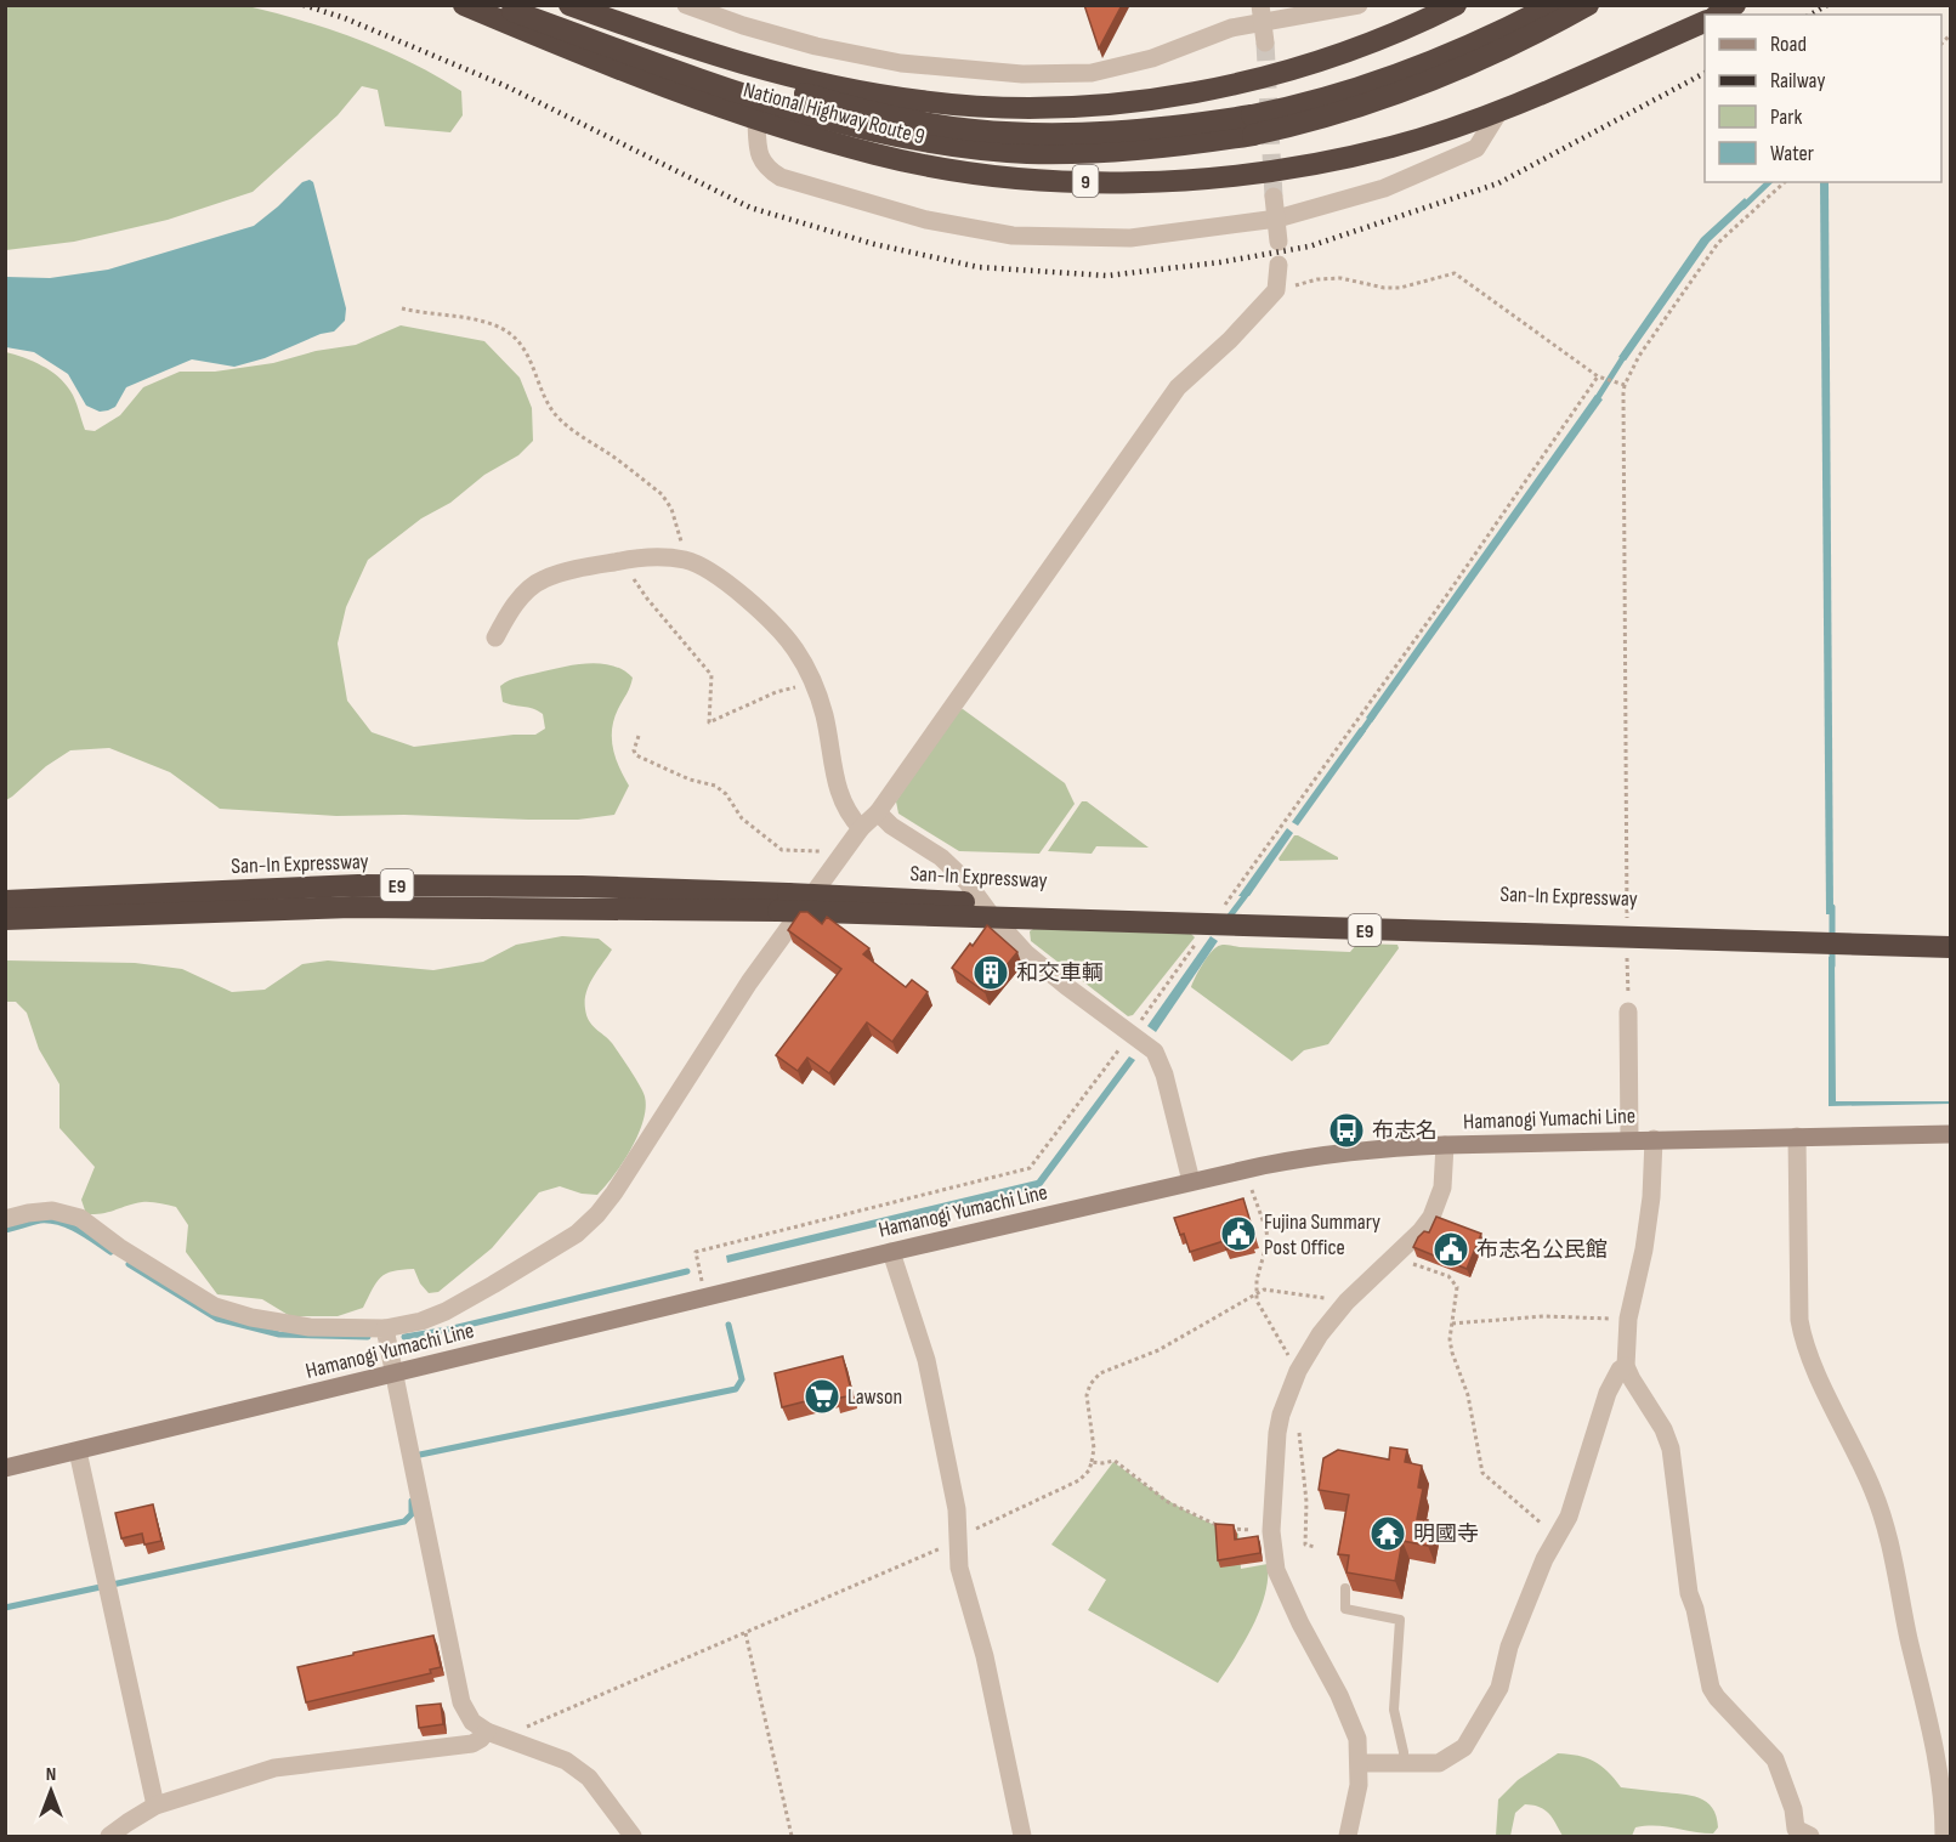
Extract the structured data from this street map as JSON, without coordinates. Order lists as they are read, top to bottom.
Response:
{
  "streets": {
    "highway": [
      "National Highway Route 9",
      "9",
      "San-In Expressway",
      "E9"
    ],
    "main road": ["Hamanogi Yumachi Line"]
  },
  "places": {
    "building": ["和交車輌"],
    "bus stop": ["布志名"],
    "public building": ["Fujina Summary Post Office", "布志名公民館"],
    "supermarket": ["Lawson"],
    "temple": ["明國寺"]
  },
  "legend": [
    "Road",
    "Railway",
    "Park",
    "Water"
  ],
  "north": "top"
}
